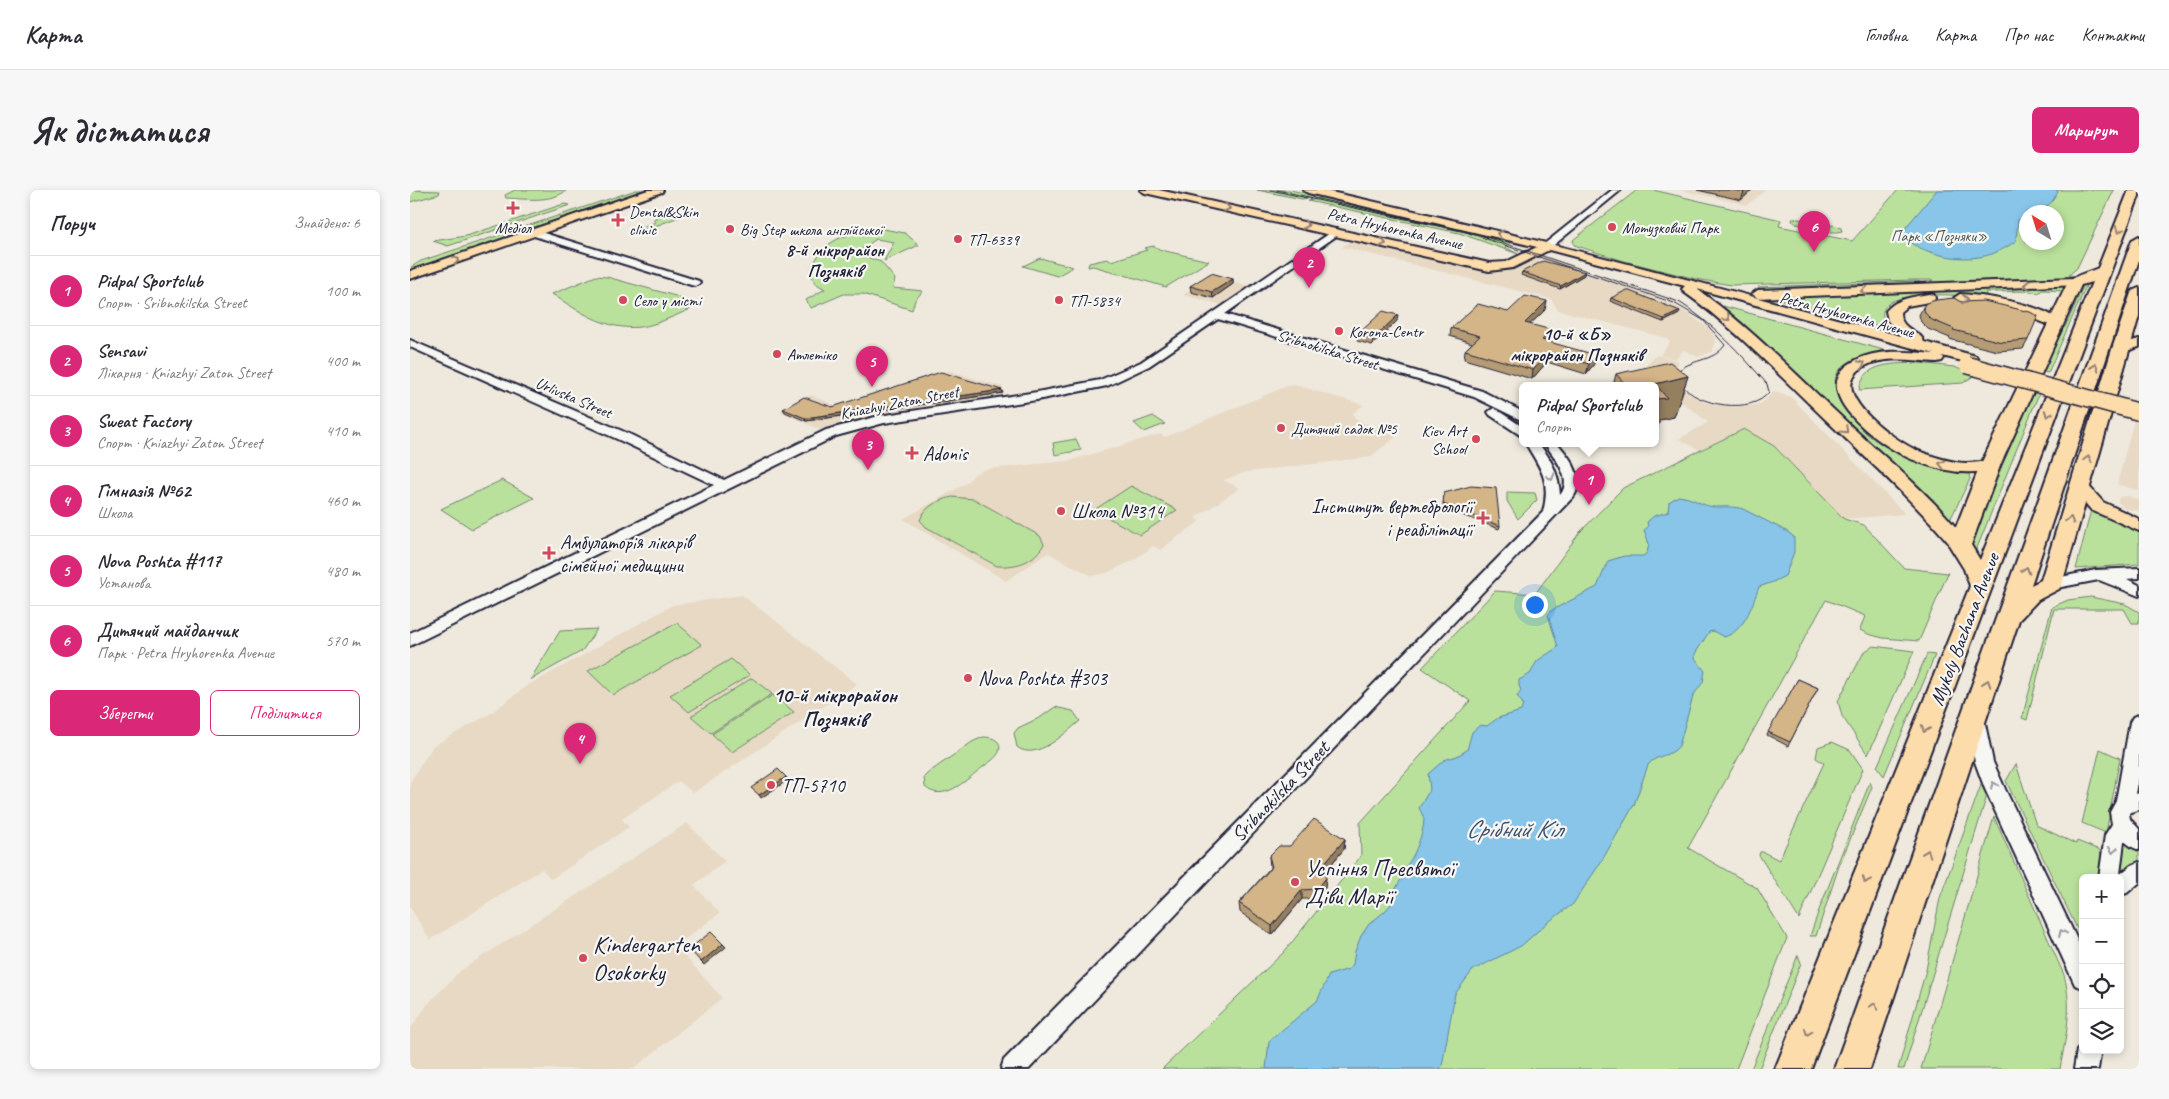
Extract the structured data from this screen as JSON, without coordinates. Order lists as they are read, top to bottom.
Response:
{
  "streets": {
    "highway": ["Mykoly Bazhana Avenue"],
    "main road": ["Petra Hryhorenka Avenue"],
    "street": ["Sribnokilska Street", "Urlivska Street", "Kniazhyi Zaton Street"]
  },
  "crossings": [
    ["Petra Hryhorenka Avenue", "Kniazhyi Zaton Street"],
    ["Sribnokilska Street", "Kniazhyi Zaton Street"],
    ["Urlivska Street", "Kniazhyi Zaton Street"]
  ],
  "districts": ["8-й мікрорайон Позняків", "10-й «Б» мікрорайон Позняків", "10-й мікрорайон Позняків"],
  "water": ["Срібний Кіл"],
  "parks": ["Парк «Позняки»"],
  "places": {
    "health": [
      "Медіол",
      "Dental&Skin clinic",
      "Adonis",
      "Інститут вертебрології і реабілітації",
      "Амбулаторія лікарів сімейної медицини"
    ],
    "other": [
      "Мотузковий Парк",
      "Big Step школа англiйськоï",
      "ТП-6339",
      "Село у місті",
      "ТП-5834",
      "Korona-Centr",
      "Атлетіко",
      "Дитячий садок №5",
      "Kiev Art School",
      "Школа №314",
      "Nova Poshta #303",
      "ТП-5710",
      "Успіння Пресвятої Діви Марії",
      "Kindergarten Osokorky"
    ]
  },
  "north": "top left",
  "page": {
    "header": "Карта",
    "nav": [
      "Головна",
      "Карта",
      "Про нас",
      "Контакти"
    ],
    "buttons": [
      "Маршрут",
      ["Зберегти", "Поділитися"]
    ],
    "title": "Як дістатися",
    "heading": ["Поруч", "Знайдено: 6"],
    "pins": [
      "6",
      "2",
      "5",
      "3",
      "1",
      "4"
    ],
    "list": [
      {
        "mark": "1",
        "name": "Pidpal Sportclub",
        "note": "Спорт · Sribnokilska Street",
        "value": "100 m"
      },
      {
        "mark": "2",
        "name": "Sensavi",
        "note": "Лікарня · Kniazhyi Zaton Street",
        "value": "400 m"
      },
      {
        "mark": "3",
        "name": "Sweat Factory",
        "note": "Спорт · Kniazhyi Zaton Street",
        "value": "410 m"
      },
      {
        "mark": "4",
        "name": "Гімназія №62",
        "note": "Школа",
        "value": "460 m"
      },
      {
        "mark": "5",
        "name": "Nova Poshta #117",
        "note": "Установа",
        "value": "480 m"
      },
      {
        "mark": "6",
        "name": "Дитячий майданчик",
        "note": "Парк · Petra Hryhorenka Avenue",
        "value": "570 m"
      }
    ],
    "popup": ["Pidpal Sportclub", "Спорт"],
    "map_buttons": ["+", "−"]
  }
}
